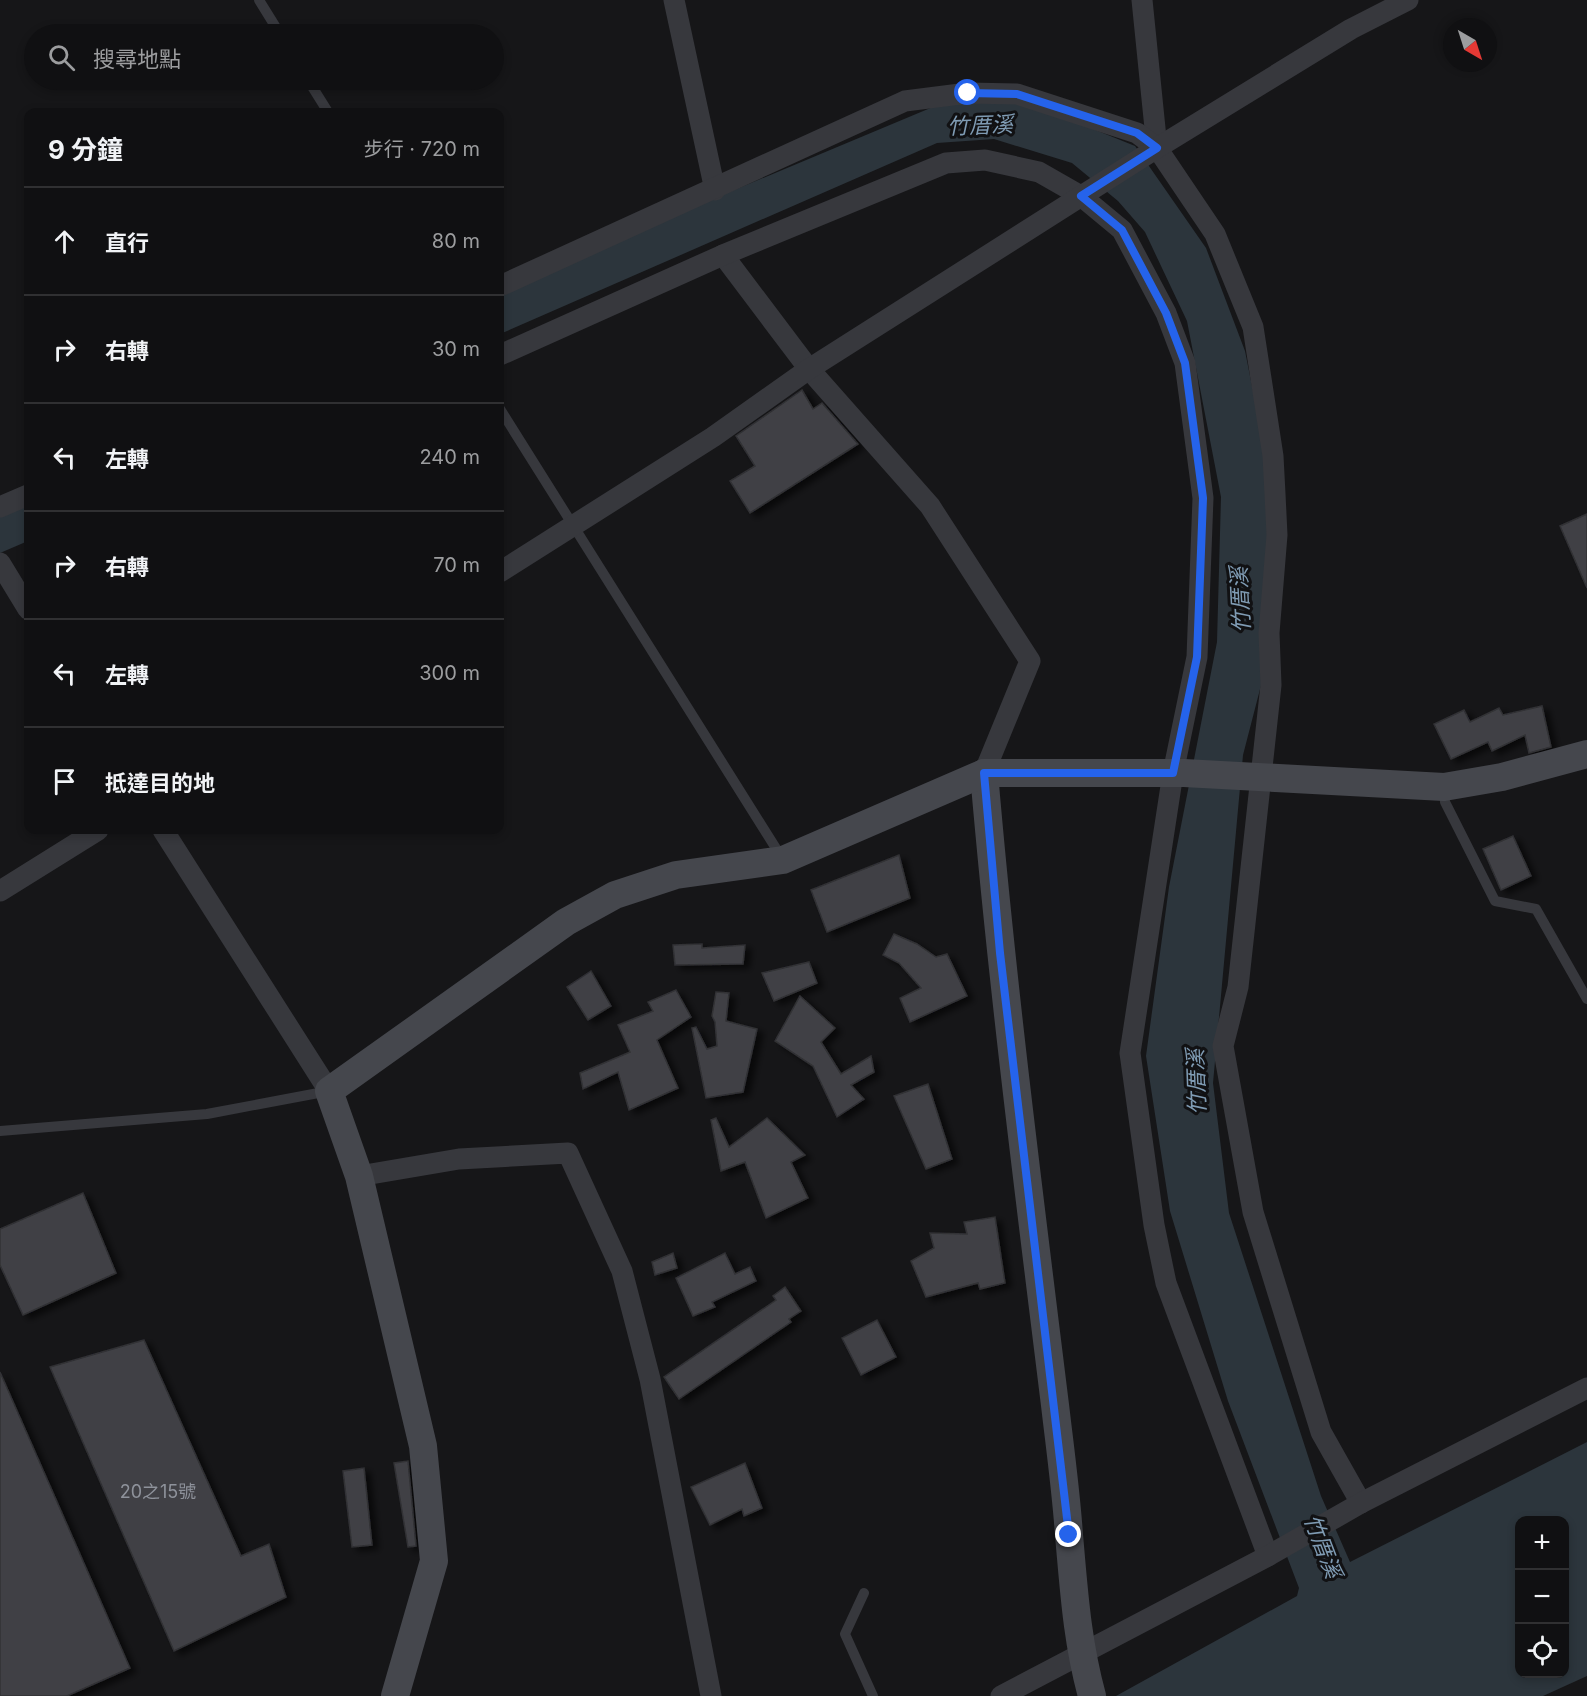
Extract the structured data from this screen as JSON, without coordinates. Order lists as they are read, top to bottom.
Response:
{
  "water": ["竹厝溪"],
  "house_numbers": ["20之15號"],
  "north": "bottom right",
  "page": {
    "search": "搜尋地點",
    "heading": ["9 分鐘", "步行 · 720 m"],
    "list": [
      ["直行", "80 m"],
      ["右轉", "30 m"],
      ["左轉", "240 m"],
      ["右轉", "70 m"],
      ["左轉", "300 m"],
      "抵達目的地"
    ],
    "map_buttons": ["+", "−"]
  }
}
